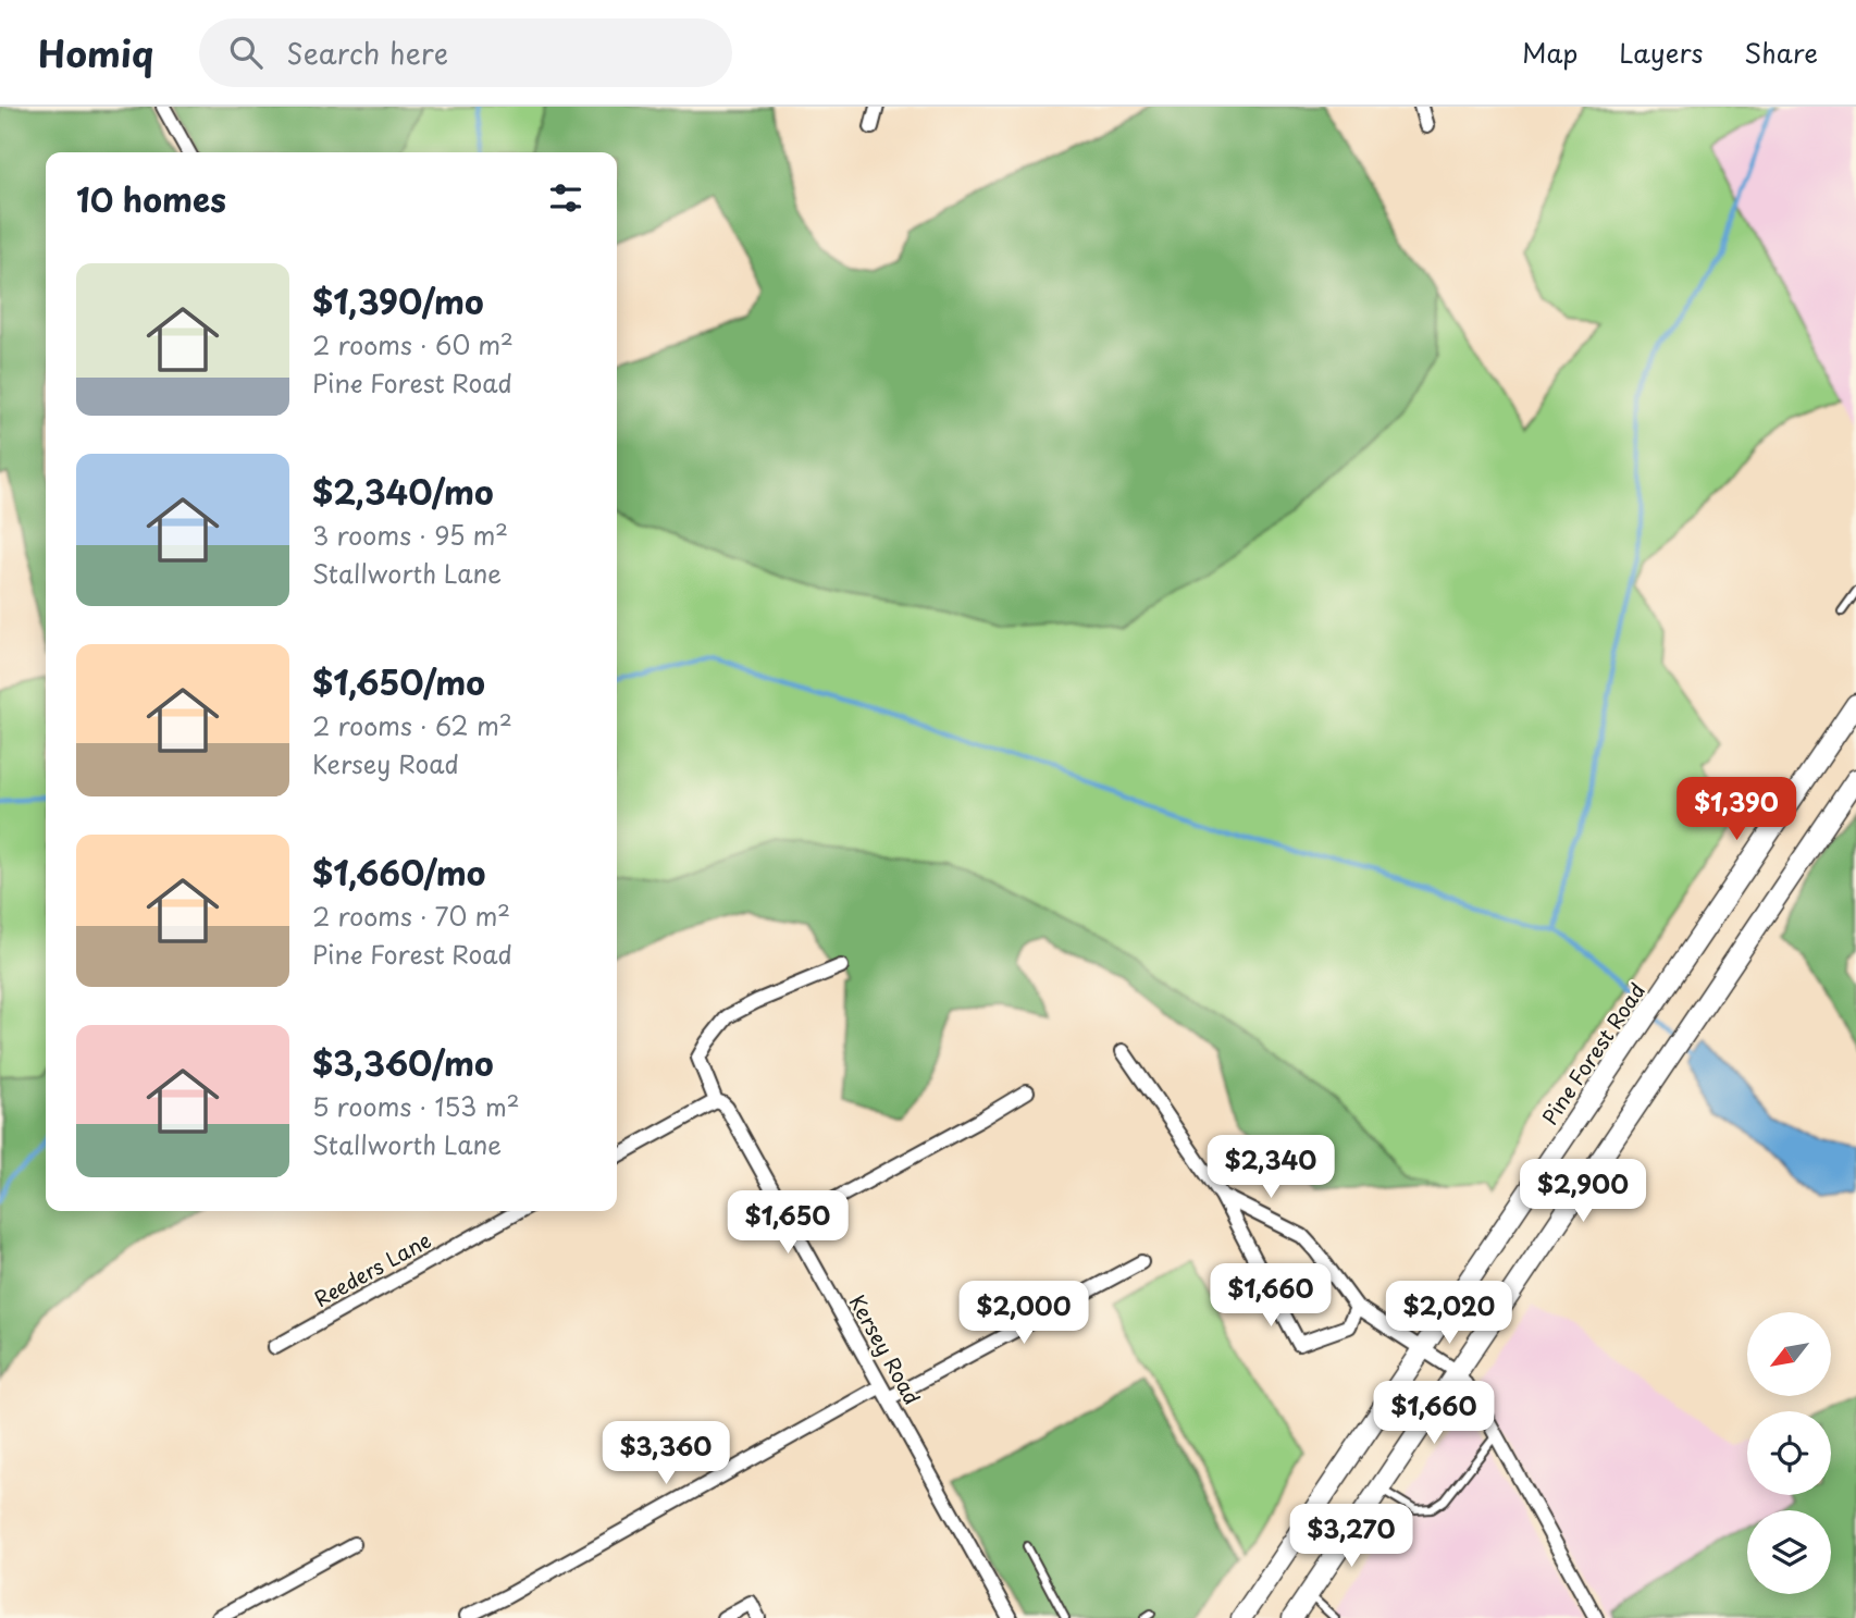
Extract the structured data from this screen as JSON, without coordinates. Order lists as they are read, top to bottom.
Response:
{
  "streets": {
    "main road": ["Pine Forest Road"],
    "street": ["Reeders Lane", "Kersey Road"]
  },
  "north": "bottom left",
  "page": {
    "header": "Homiq",
    "search": "Search here",
    "nav": ["Map", "Layers", "Share"],
    "heading": "10 homes",
    "list": [
      {
        "name": "$1,390/mo",
        "note": "2 rooms · 60 m² · Pine Forest Road"
      },
      {
        "name": "$2,340/mo",
        "note": "3 rooms · 95 m² · Stallworth Lane"
      },
      {
        "name": "$1,650/mo",
        "note": "2 rooms · 62 m² · Kersey Road"
      },
      {
        "name": "$1,660/mo",
        "note": "2 rooms · 70 m² · Pine Forest Road"
      },
      {
        "name": "$3,360/mo",
        "note": "5 rooms · 153 m² · Stallworth Lane"
      }
    ],
    "price": [
      "$1,390",
      "$2,340",
      "$2,900",
      "$1,650",
      "$1,660",
      "$2,000",
      "$2,020",
      "$1,660",
      "$3,360",
      "$3,270"
    ]
  }
}
